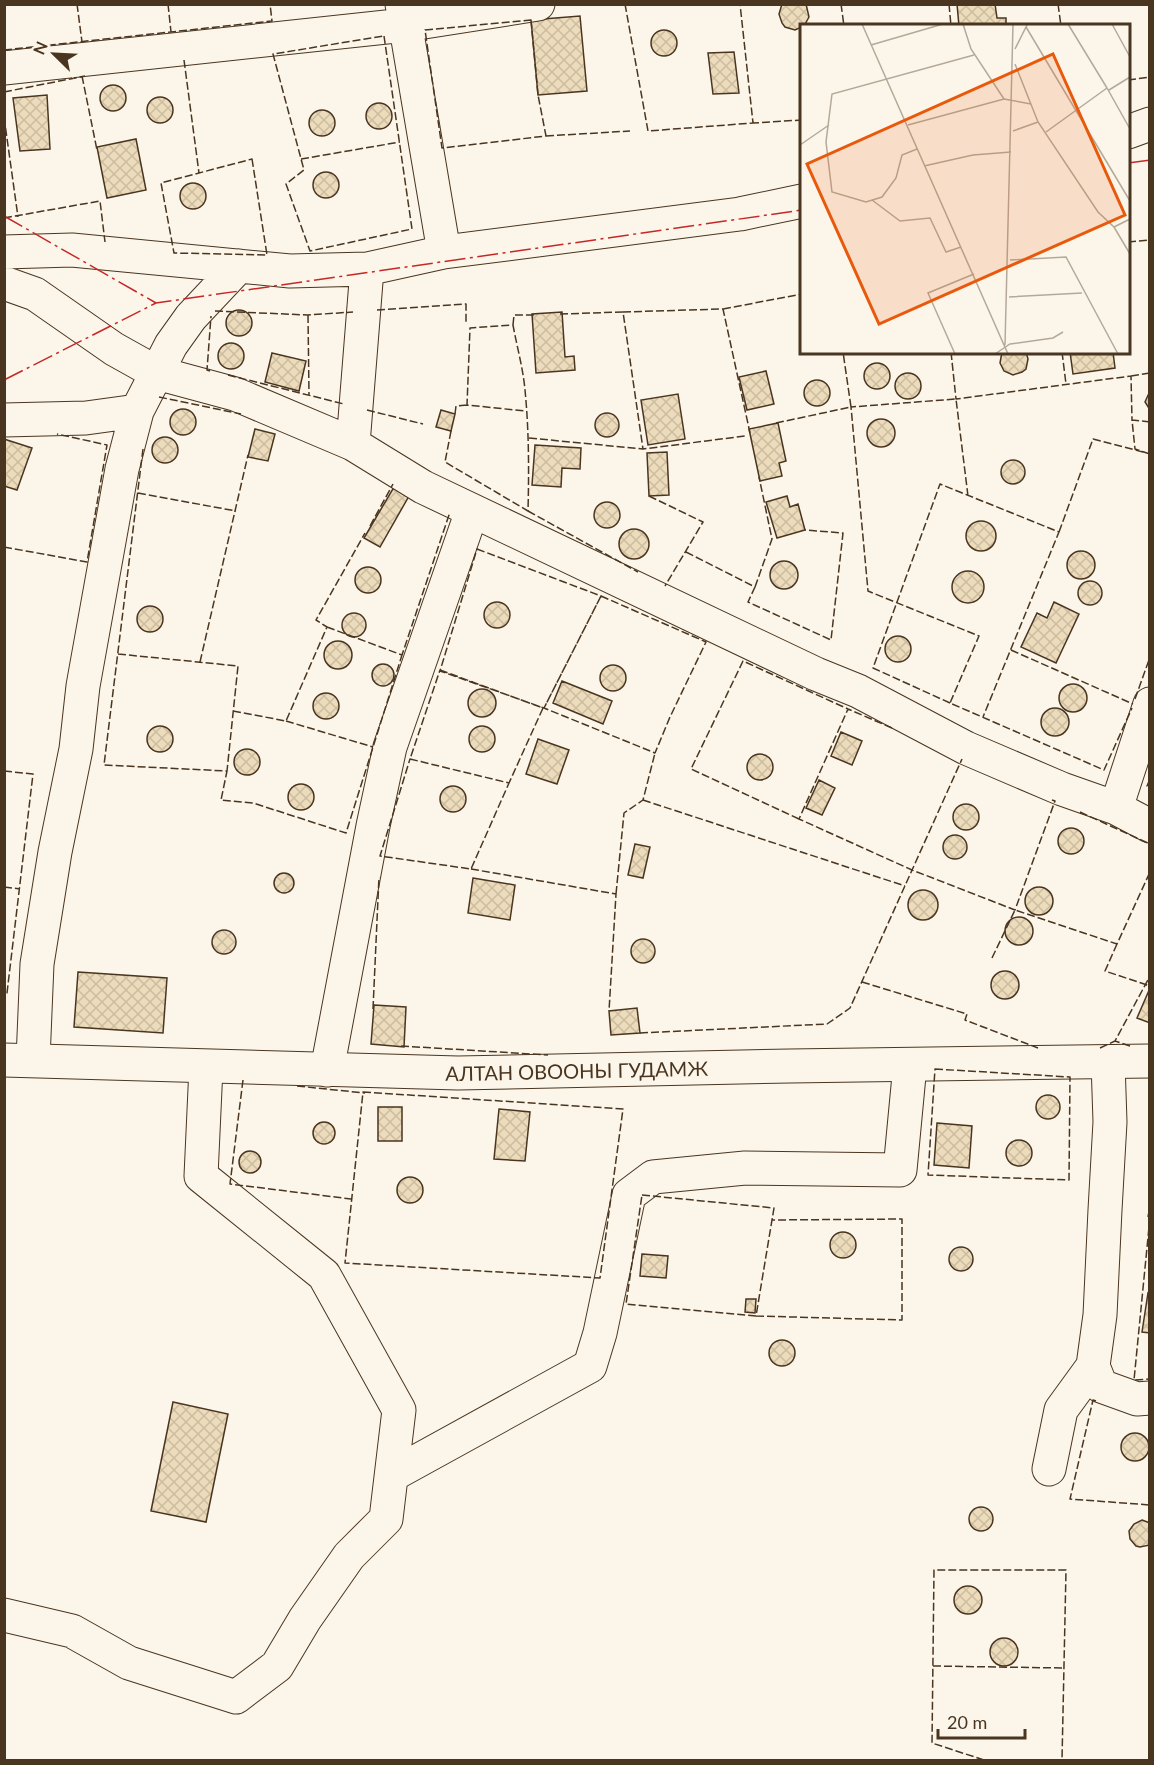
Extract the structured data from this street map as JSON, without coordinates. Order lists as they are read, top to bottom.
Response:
{
  "streets": {
    "street": ["АЛТАН ОВООНЫ ГУДАМЖ"]
  },
  "scale_bar": "20 m",
  "north": "top left"
}
